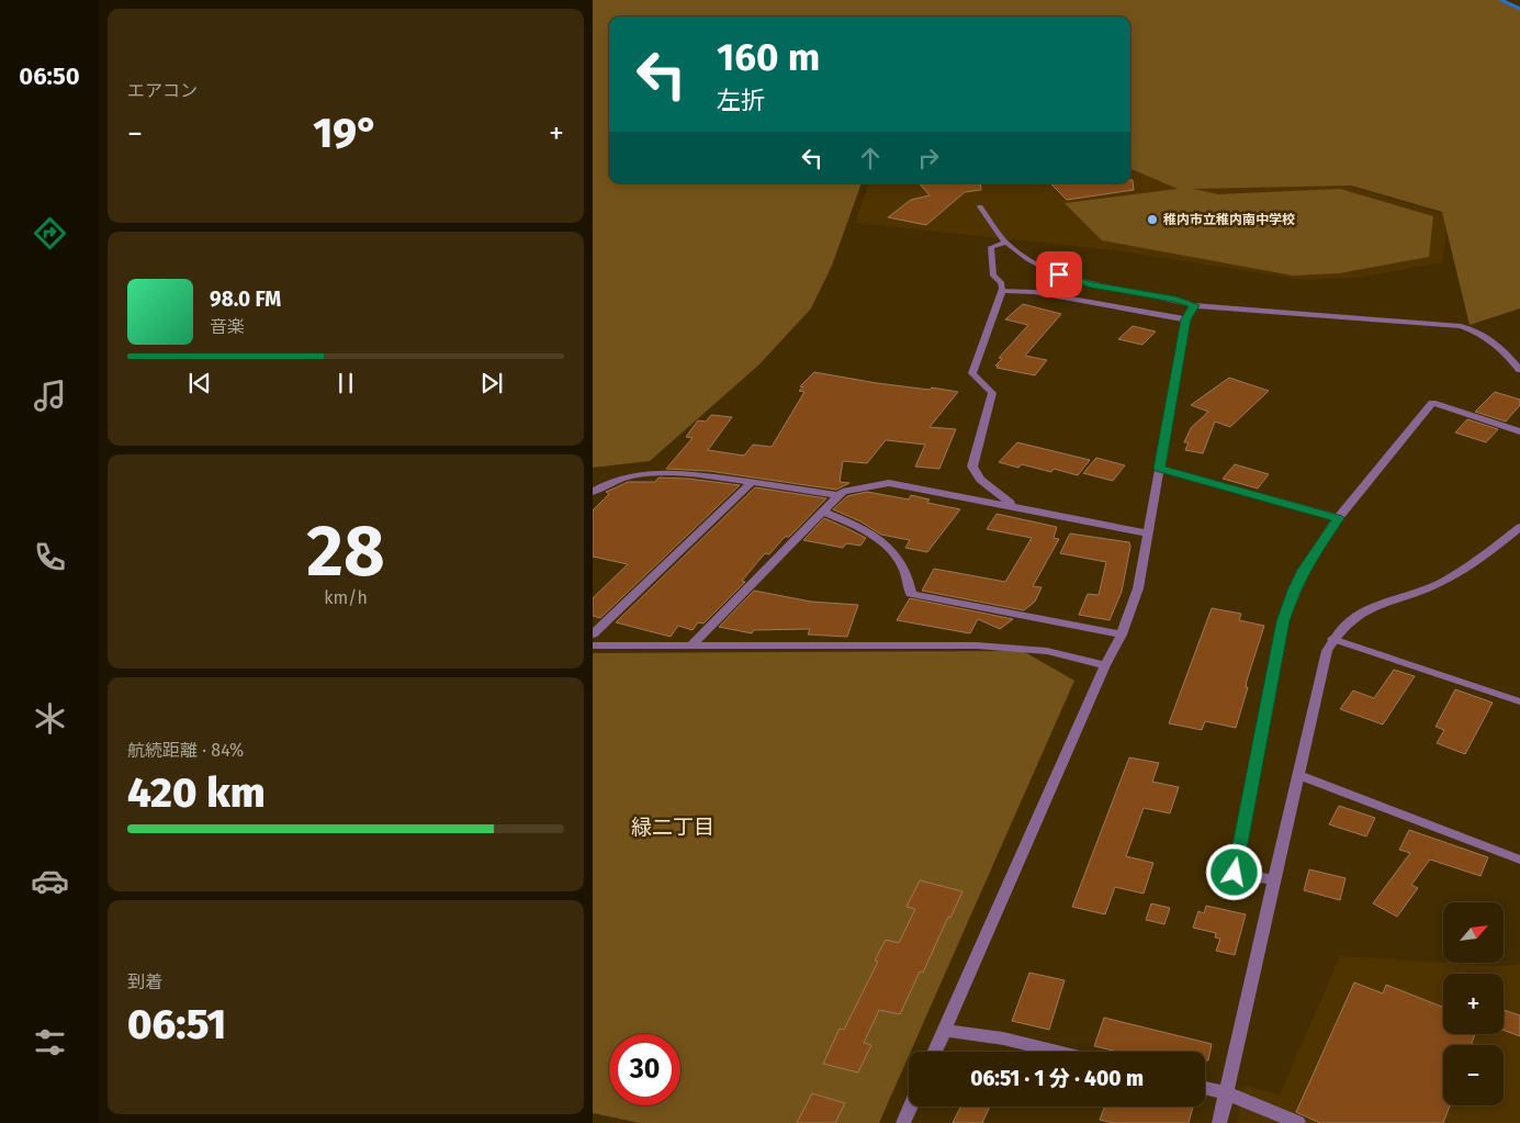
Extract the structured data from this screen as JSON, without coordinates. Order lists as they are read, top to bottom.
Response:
{
  "districts": ["緑二丁目"],
  "places": ["稚内市立稚内南中学校"],
  "north": "top right",
  "page": {
    "tabs": "06:50",
    "tile": [
      "エアコン",
      ["28", "km/h"],
      ["航続距離 · 84%", "420 km"],
      ["到着", "06:51"]
    ],
    "turn": ["160 m", "左折"],
    "heat": ["−", "19°", "+"],
    "song": ["98.0 FM", "音楽"],
    "map_buttons": ["+", "−"],
    "limit": "30",
    "trip": "06:51 · 1 分 · 400 m"
  }
}
